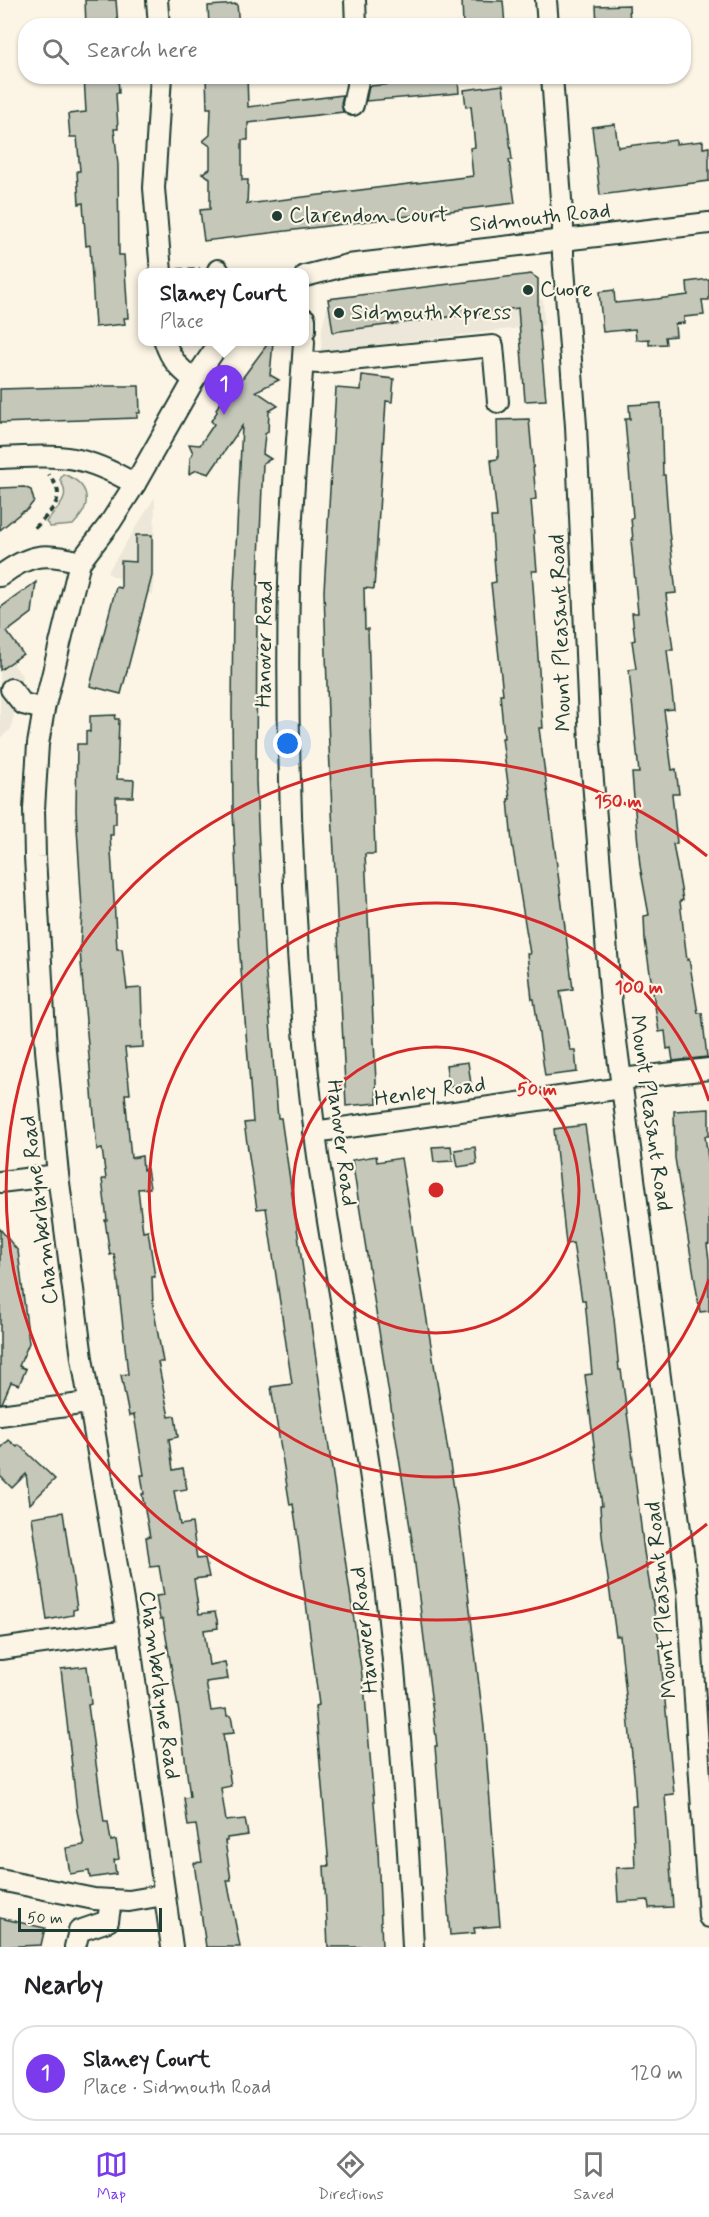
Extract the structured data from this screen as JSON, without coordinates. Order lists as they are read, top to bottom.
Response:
{
  "streets": {
    "street": [
      "Sidmouth Road",
      "Mount Pleasant Road",
      "Hanover Road",
      "Henley Road",
      "Chamberlayne Road"
    ]
  },
  "crossings": [
    ["Sidmouth Road", "Mount Pleasant Road"],
    ["Mount Pleasant Road", "Henley Road"],
    ["Hanover Road", "Henley Road"]
  ],
  "places": ["Clarendon Court", "Cuore", "Sidmouth Xpress"],
  "scale_bar": "50 m",
  "page": {
    "search": "Search here",
    "popup": ["Slaney Court", "Place"],
    "pins": "1",
    "scale": "50 m",
    "heading": "Nearby",
    "list": [
      {
        "mark": "1",
        "name": "Slaney Court",
        "note": "Place · Sidmouth Road",
        "value": "120 m"
      }
    ],
    "nav": ["Map", "Directions", "Saved"]
  },
  "rings": ["150 m", "100 m", "50 m"]
}
